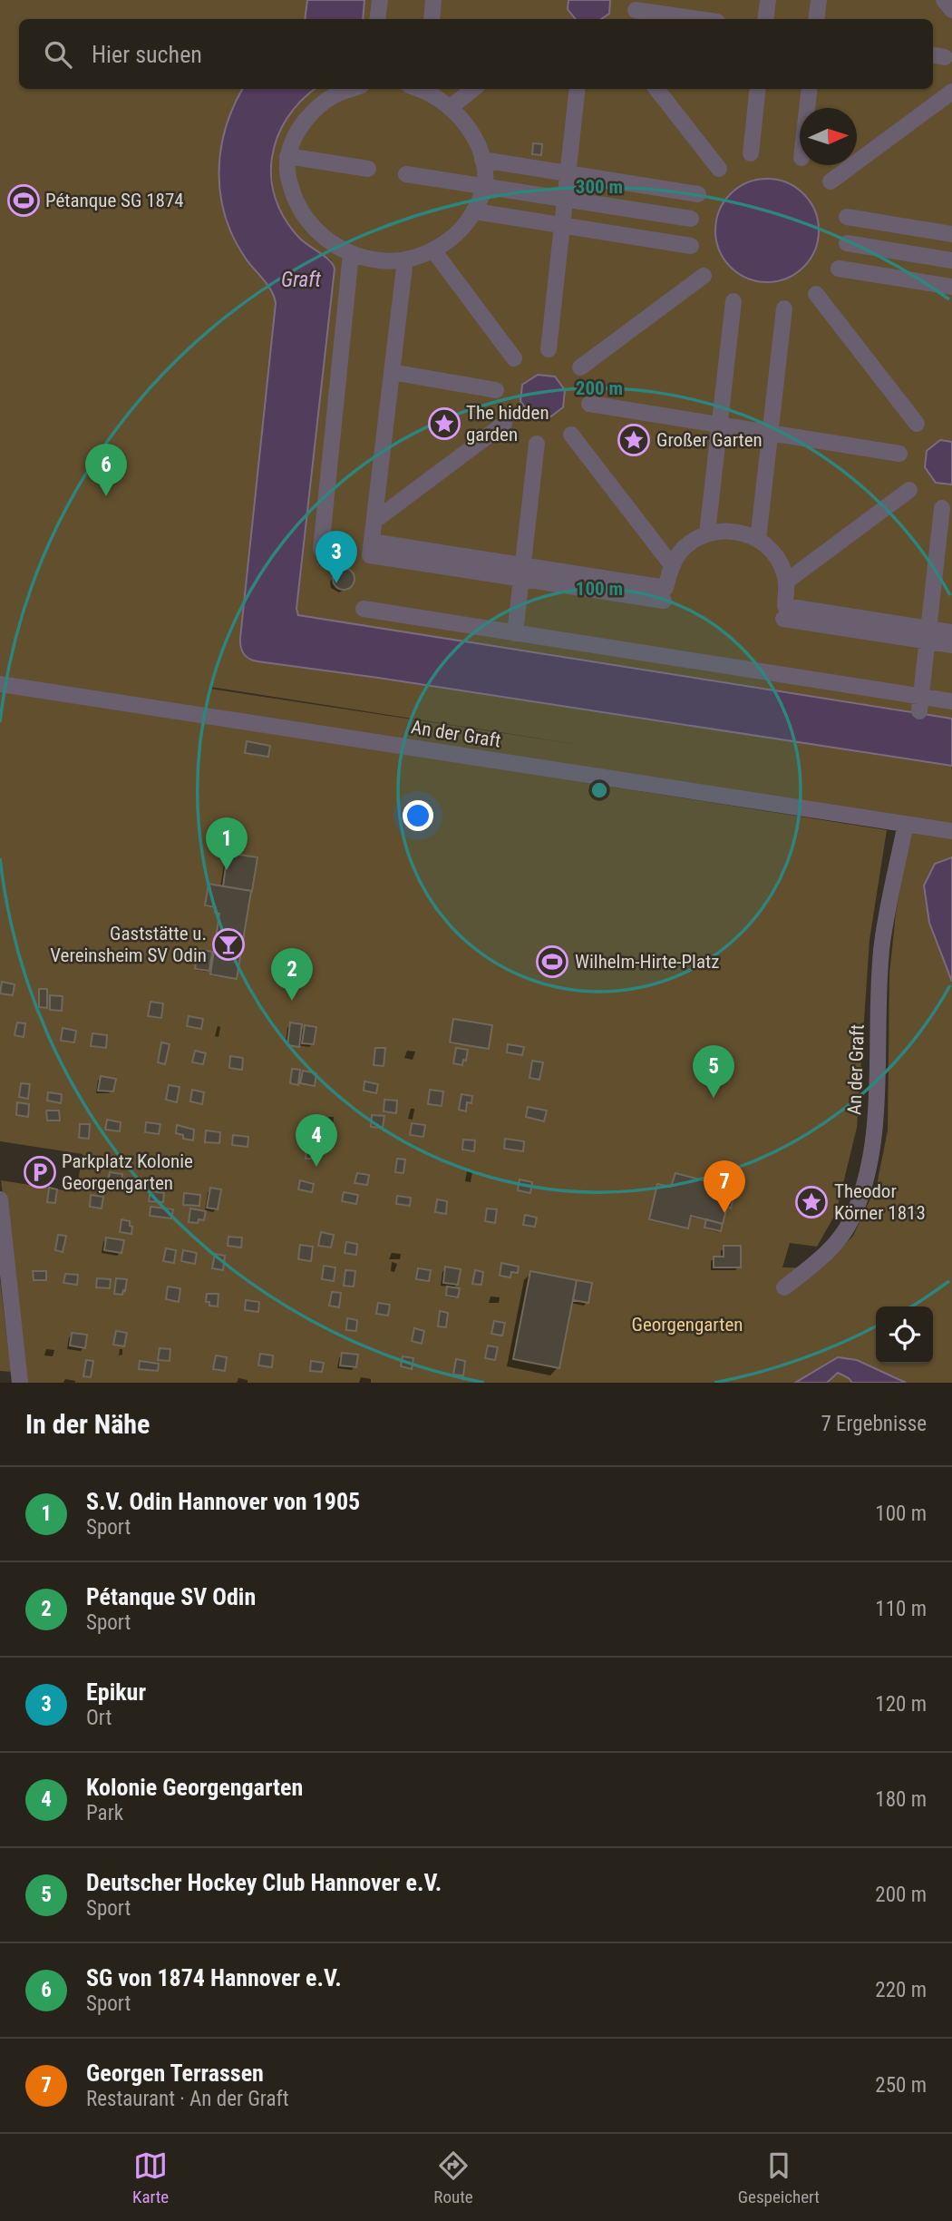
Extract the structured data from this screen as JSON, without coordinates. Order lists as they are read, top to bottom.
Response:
{
  "streets": {
    "street": ["An der Graft"]
  },
  "water": ["Graft"],
  "parks": ["Georgengarten"],
  "places": {
    "sports": ["Pétanque SG 1874", "Wilhelm-Hirte-Platz"],
    "place": ["The hidden garden", "Großer Garten", "Theodor Körner 1813"],
    "bar": ["Gaststätte u. Vereinsheim SV Odin"],
    "parking": ["Parkplatz Kolonie Georgengarten"]
  },
  "north": "right",
  "page": {
    "search": "Hier suchen",
    "pins": [
      "6",
      "3",
      "1",
      "2",
      "5",
      "4",
      "7"
    ],
    "heading": ["In der Nähe", "7 Ergebnisse"],
    "list": [
      {
        "mark": "1",
        "name": "S.V. Odin Hannover von 1905",
        "note": "Sport",
        "value": "100 m"
      },
      {
        "mark": "2",
        "name": "Pétanque SV Odin",
        "note": "Sport",
        "value": "110 m"
      },
      {
        "mark": "3",
        "name": "Epikur",
        "note": "Ort",
        "value": "120 m"
      },
      {
        "mark": "4",
        "name": "Kolonie Georgengarten",
        "note": "Park",
        "value": "180 m"
      },
      {
        "mark": "5",
        "name": "Deutscher Hockey Club Hannover e.V.",
        "note": "Sport",
        "value": "200 m"
      },
      {
        "mark": "6",
        "name": "SG von 1874 Hannover e.V.",
        "note": "Sport",
        "value": "220 m"
      },
      {
        "mark": "7",
        "name": "Georgen Terrassen",
        "note": "Restaurant · An der Graft",
        "value": "250 m"
      }
    ],
    "nav": ["Karte", "Route", "Gespeichert"]
  },
  "rings": ["300 m", "200 m", "100 m"]
}
